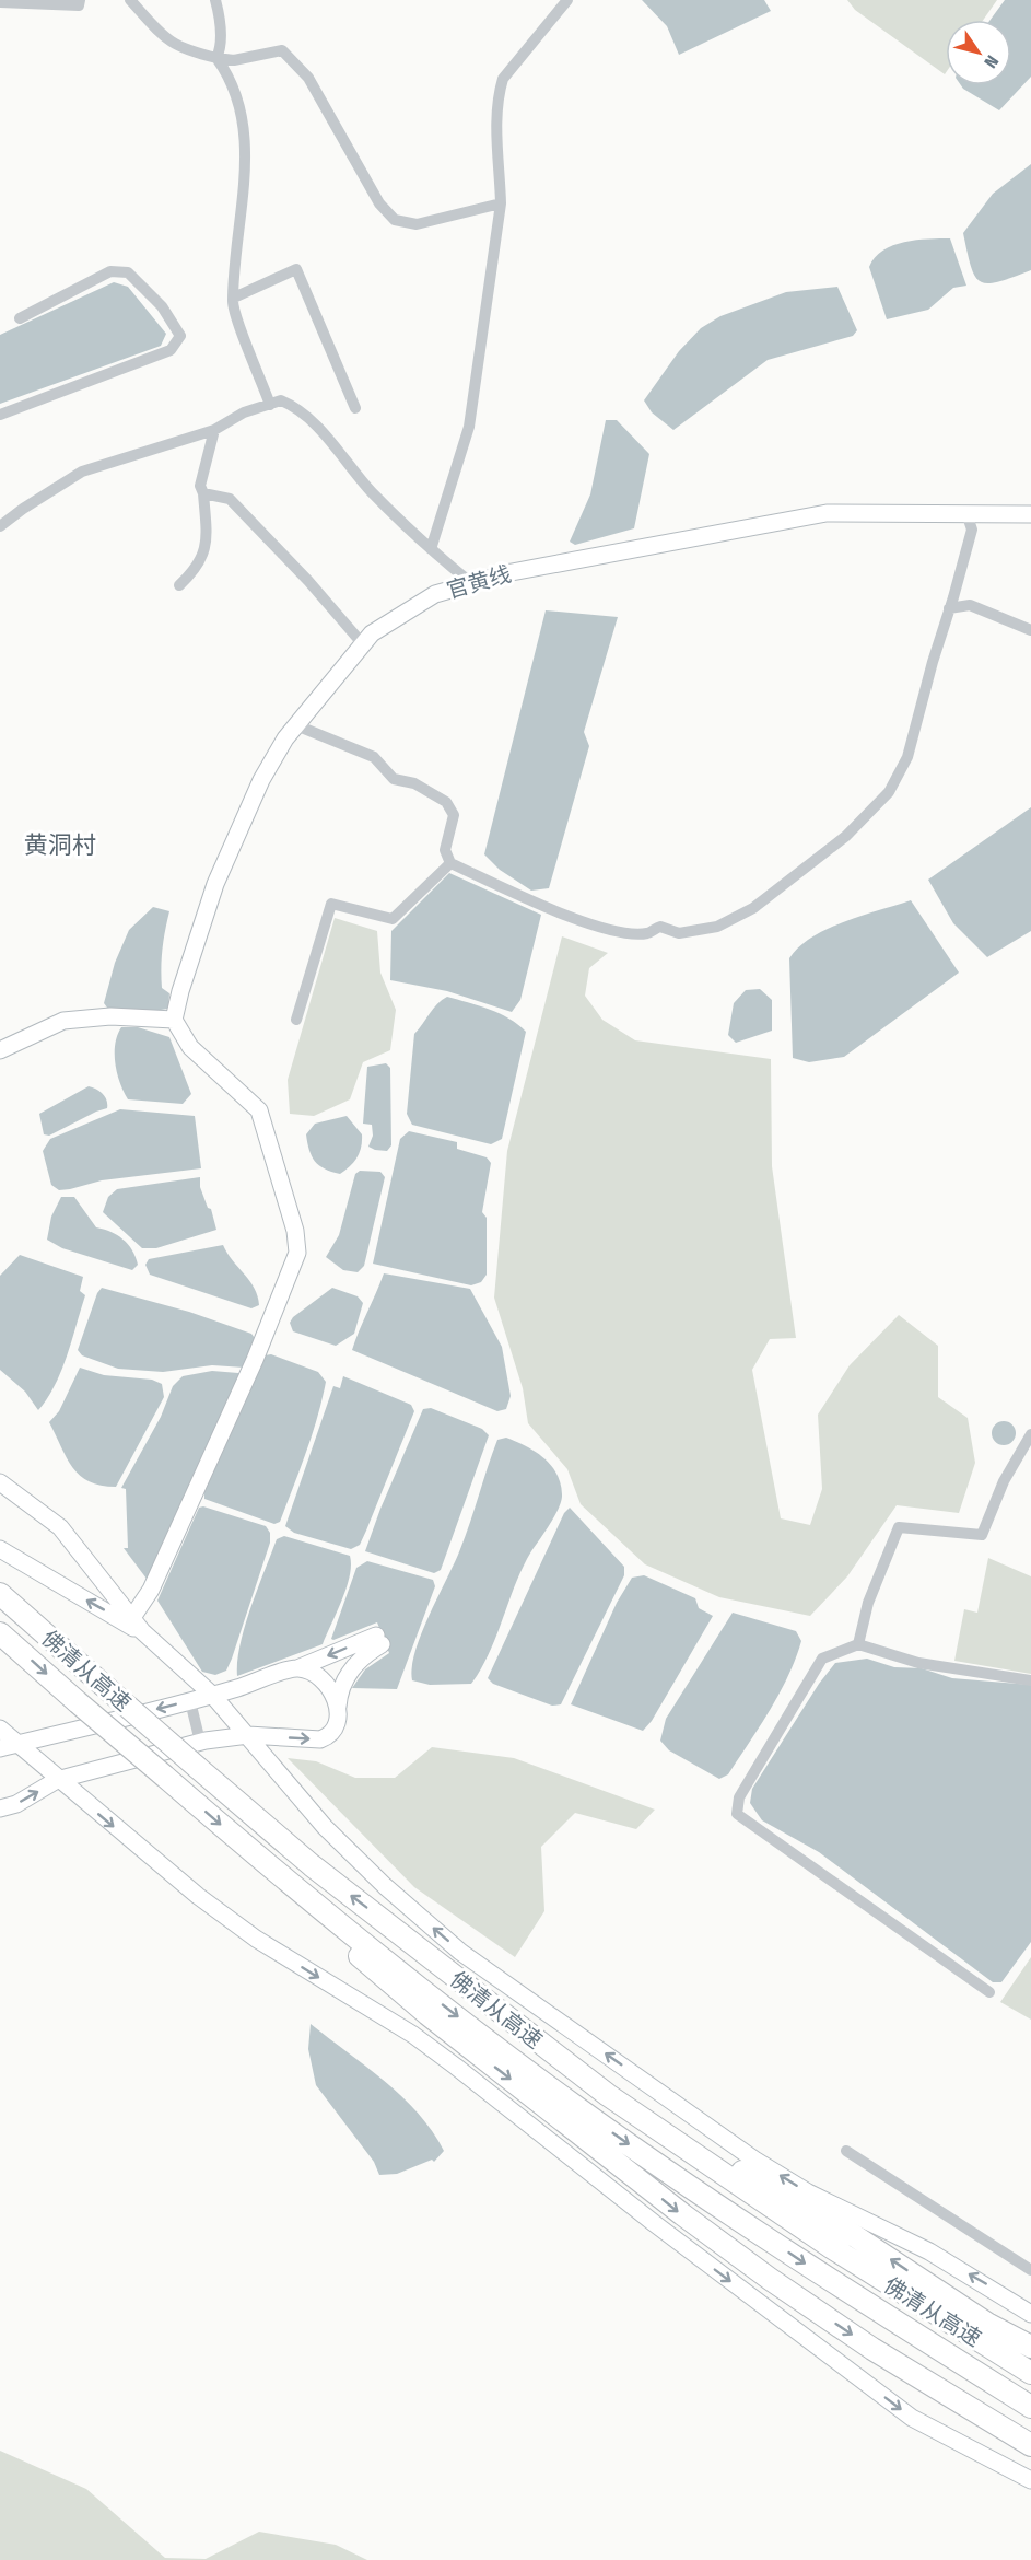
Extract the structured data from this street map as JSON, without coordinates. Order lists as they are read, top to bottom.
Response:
{
  "streets": {
    "highway": ["佛清从高速"],
    "street": ["官黄线"]
  },
  "districts": ["黄洞村"],
  "north": "bottom right"
}
